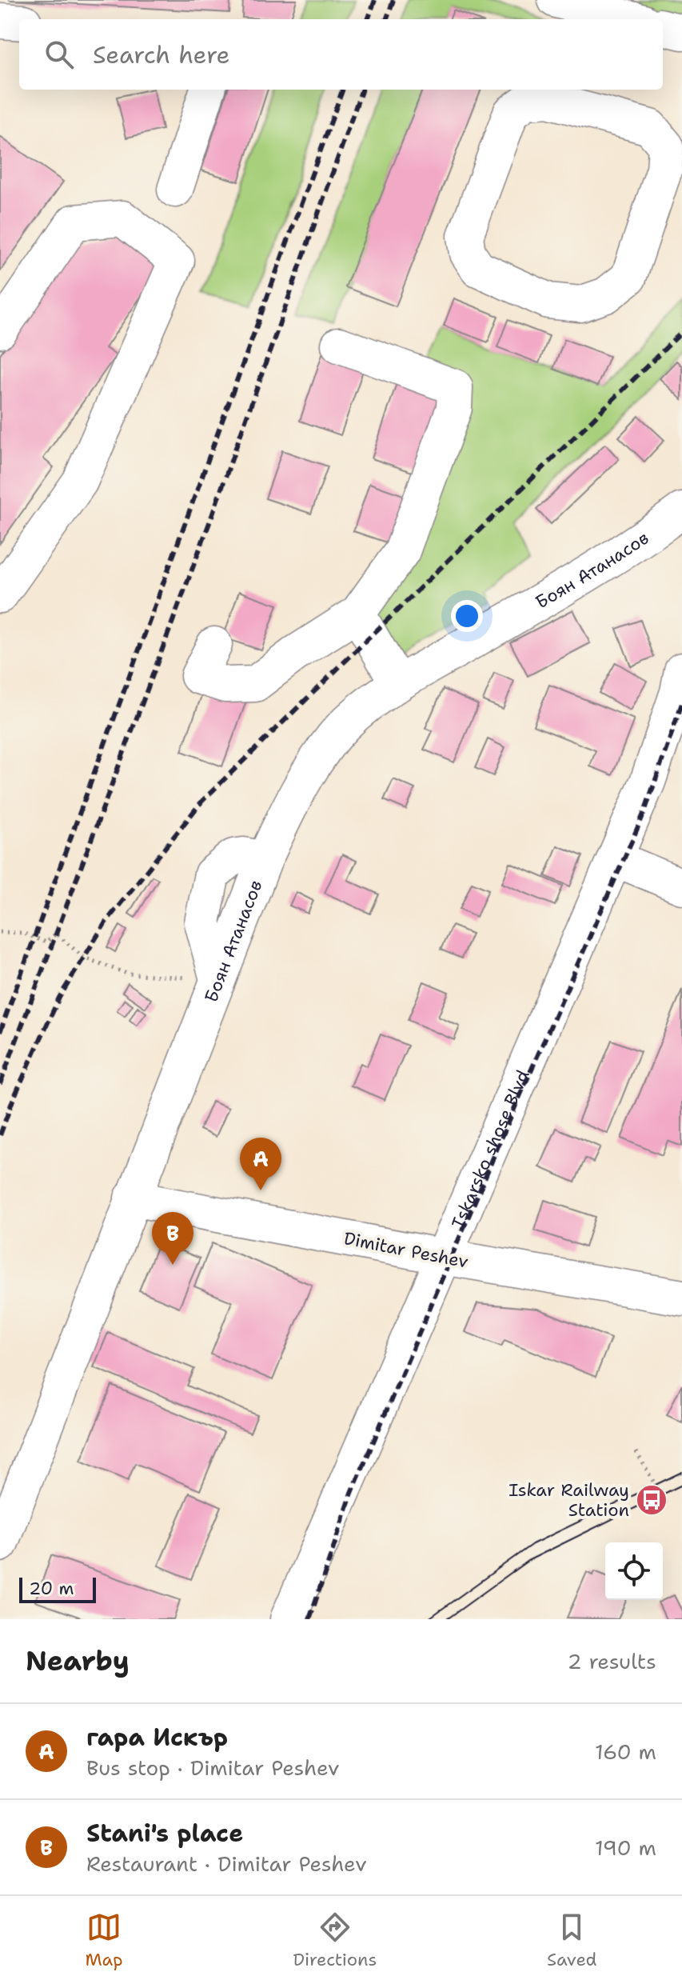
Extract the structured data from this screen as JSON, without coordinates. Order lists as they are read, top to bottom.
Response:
{
  "streets": {
    "street": ["Боян Атанасов", "Iskarsko shose Blvd.", "Dimitar Peshev"]
  },
  "crossings": [
    ["Боян Атанасов", "Dimitar Peshev"],
    ["Iskarsko shose Blvd.", "Dimitar Peshev"]
  ],
  "places": {
    "bus stop": ["Iskar Railway Station"]
  },
  "scale_bar": "20 m",
  "page": {
    "search": "Search here",
    "pins": ["A", "B"],
    "scale": "20 m",
    "heading": ["Nearby", "2 results"],
    "list": [
      {
        "mark": "A",
        "name": "гара Искър",
        "note": "Bus stop · Dimitar Peshev",
        "value": "160 m"
      },
      {
        "mark": "B",
        "name": "Stani's place",
        "note": "Restaurant · Dimitar Peshev",
        "value": "190 m"
      }
    ],
    "nav": ["Map", "Directions", "Saved"]
  }
}
